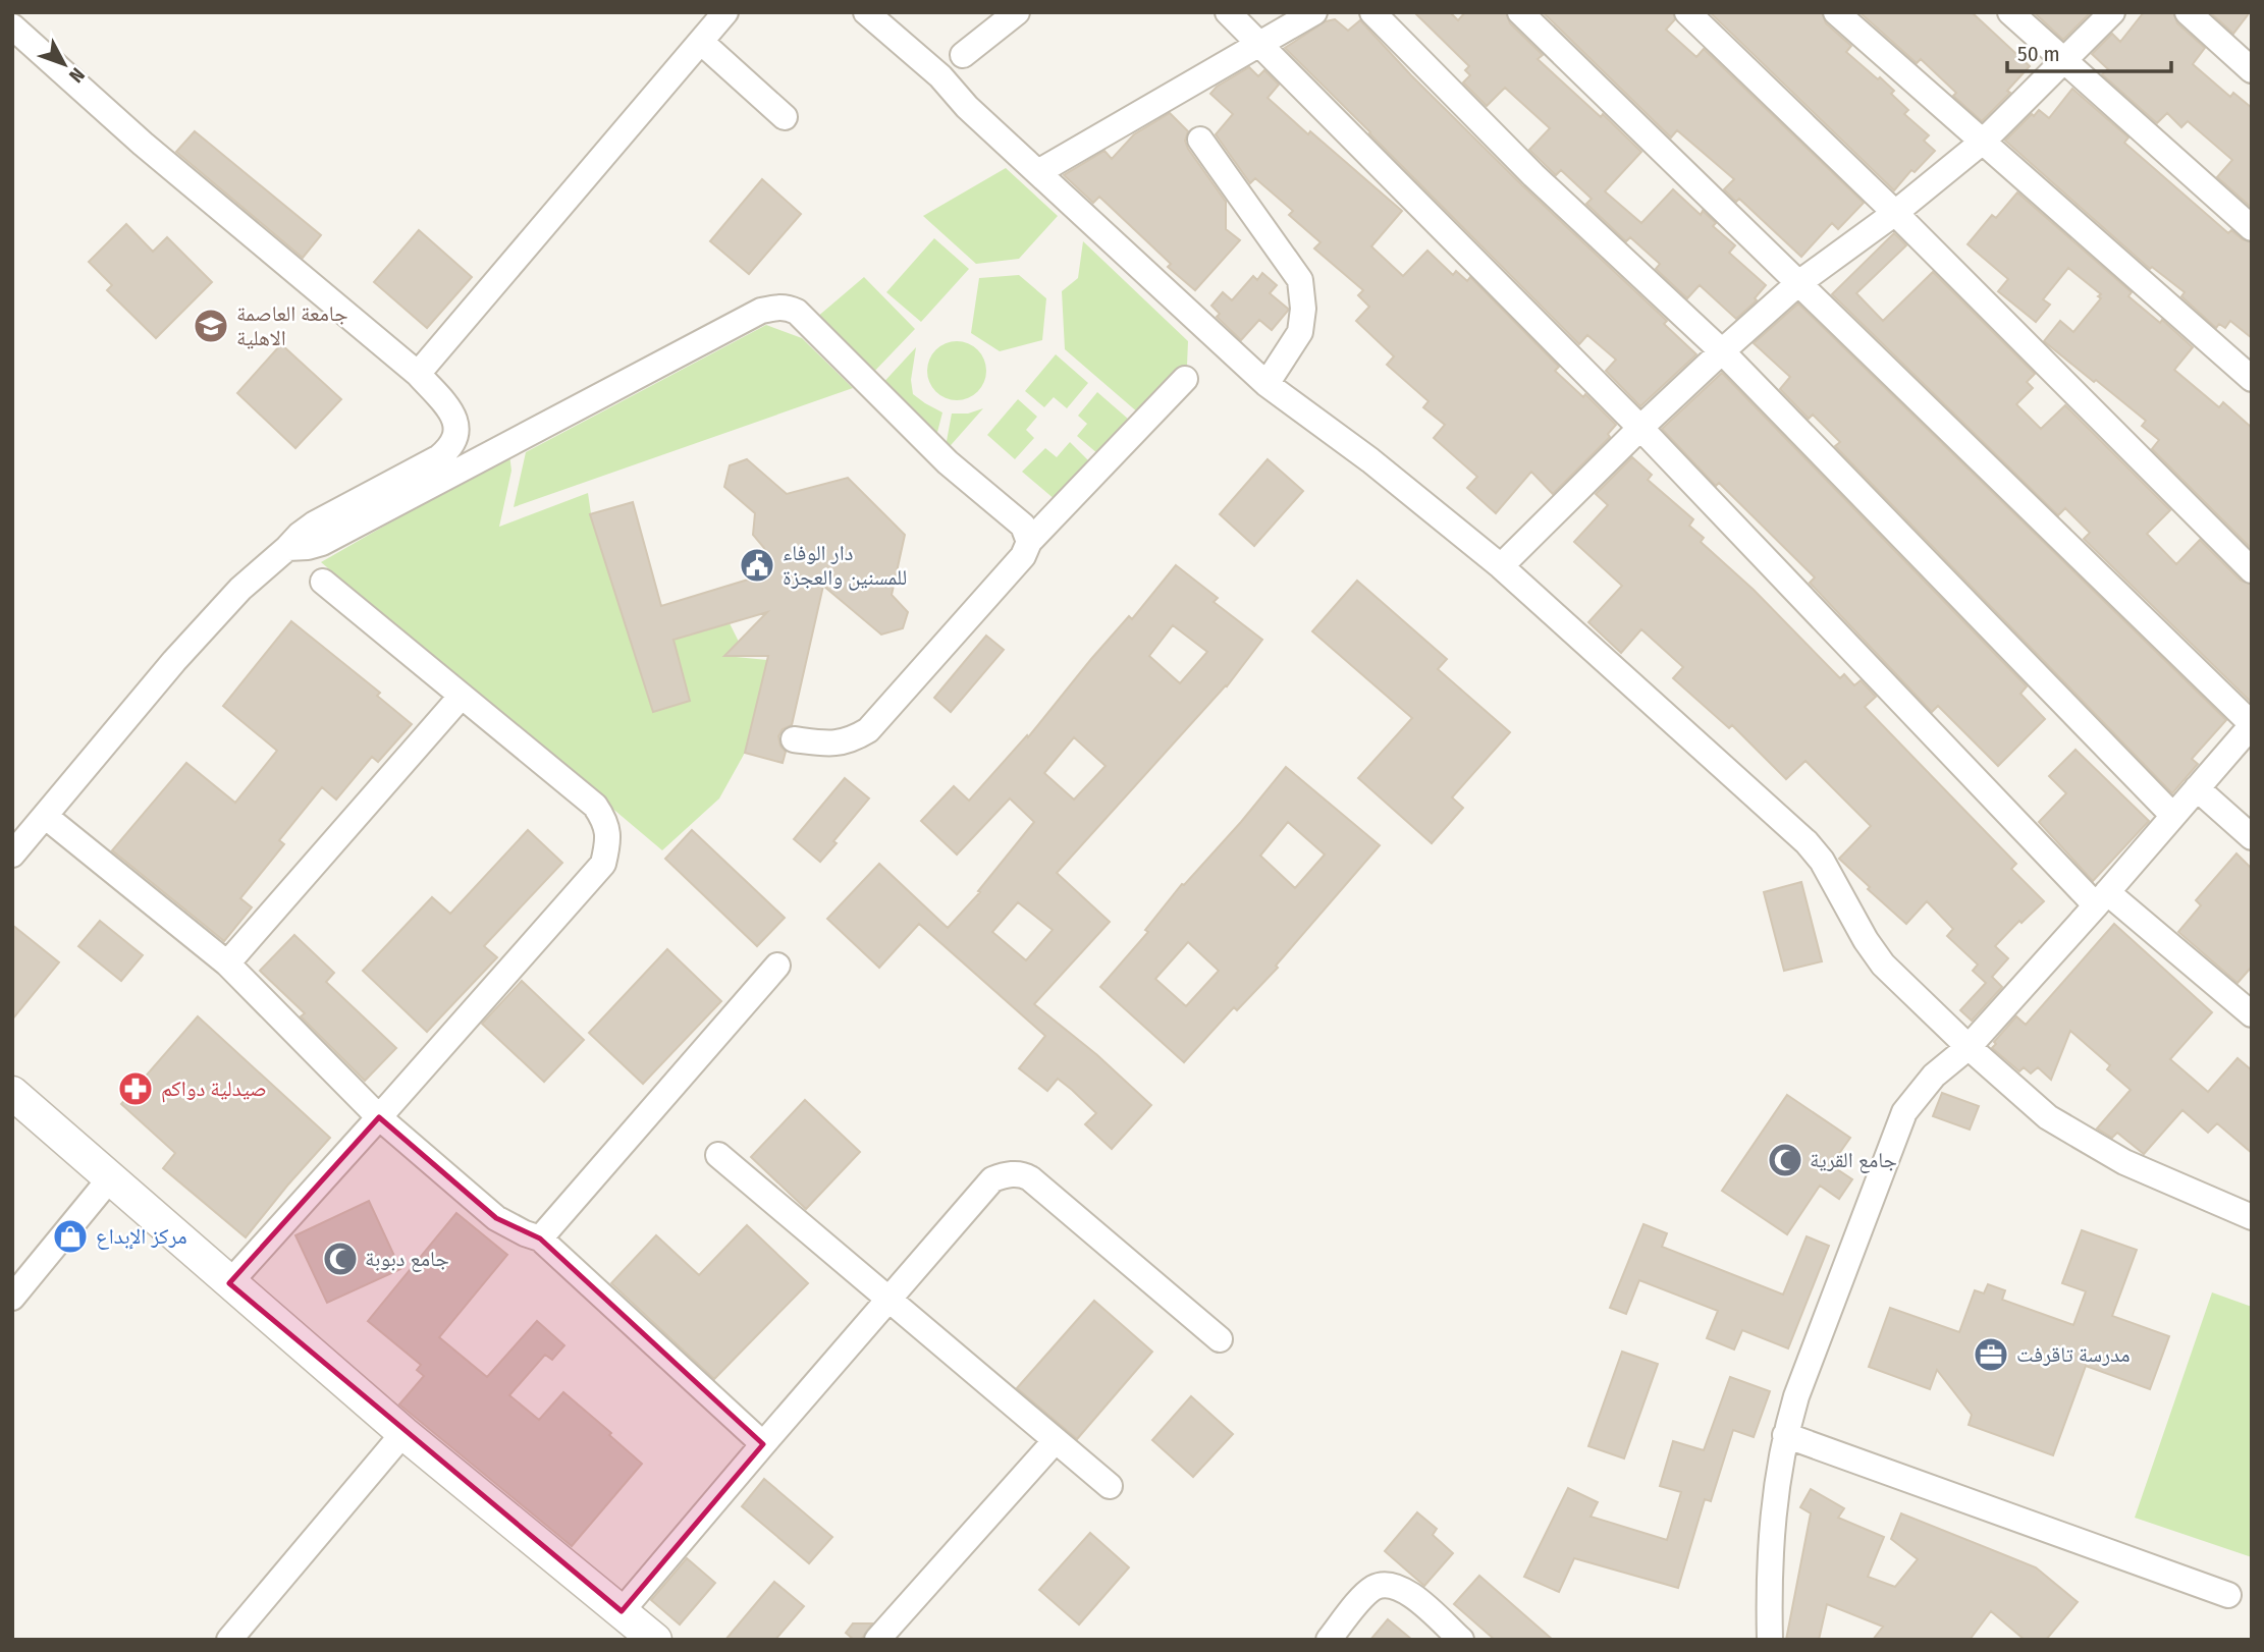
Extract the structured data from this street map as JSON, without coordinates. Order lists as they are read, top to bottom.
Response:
{
  "places": {
    "school or university": ["جامعة العاصمة الاهلية"],
    "public building": ["دار الوفاء للمسنين والعجزة"],
    "pharmacy": ["صيدلية دواكم"],
    "mosque": ["جامع القرية", "جامع دبوبة"],
    "shop": ["مركز الإبداع"],
    "office": ["مدرسة تاقرفت"]
  },
  "scale_bar": "50 m",
  "north": "bottom right"
}
